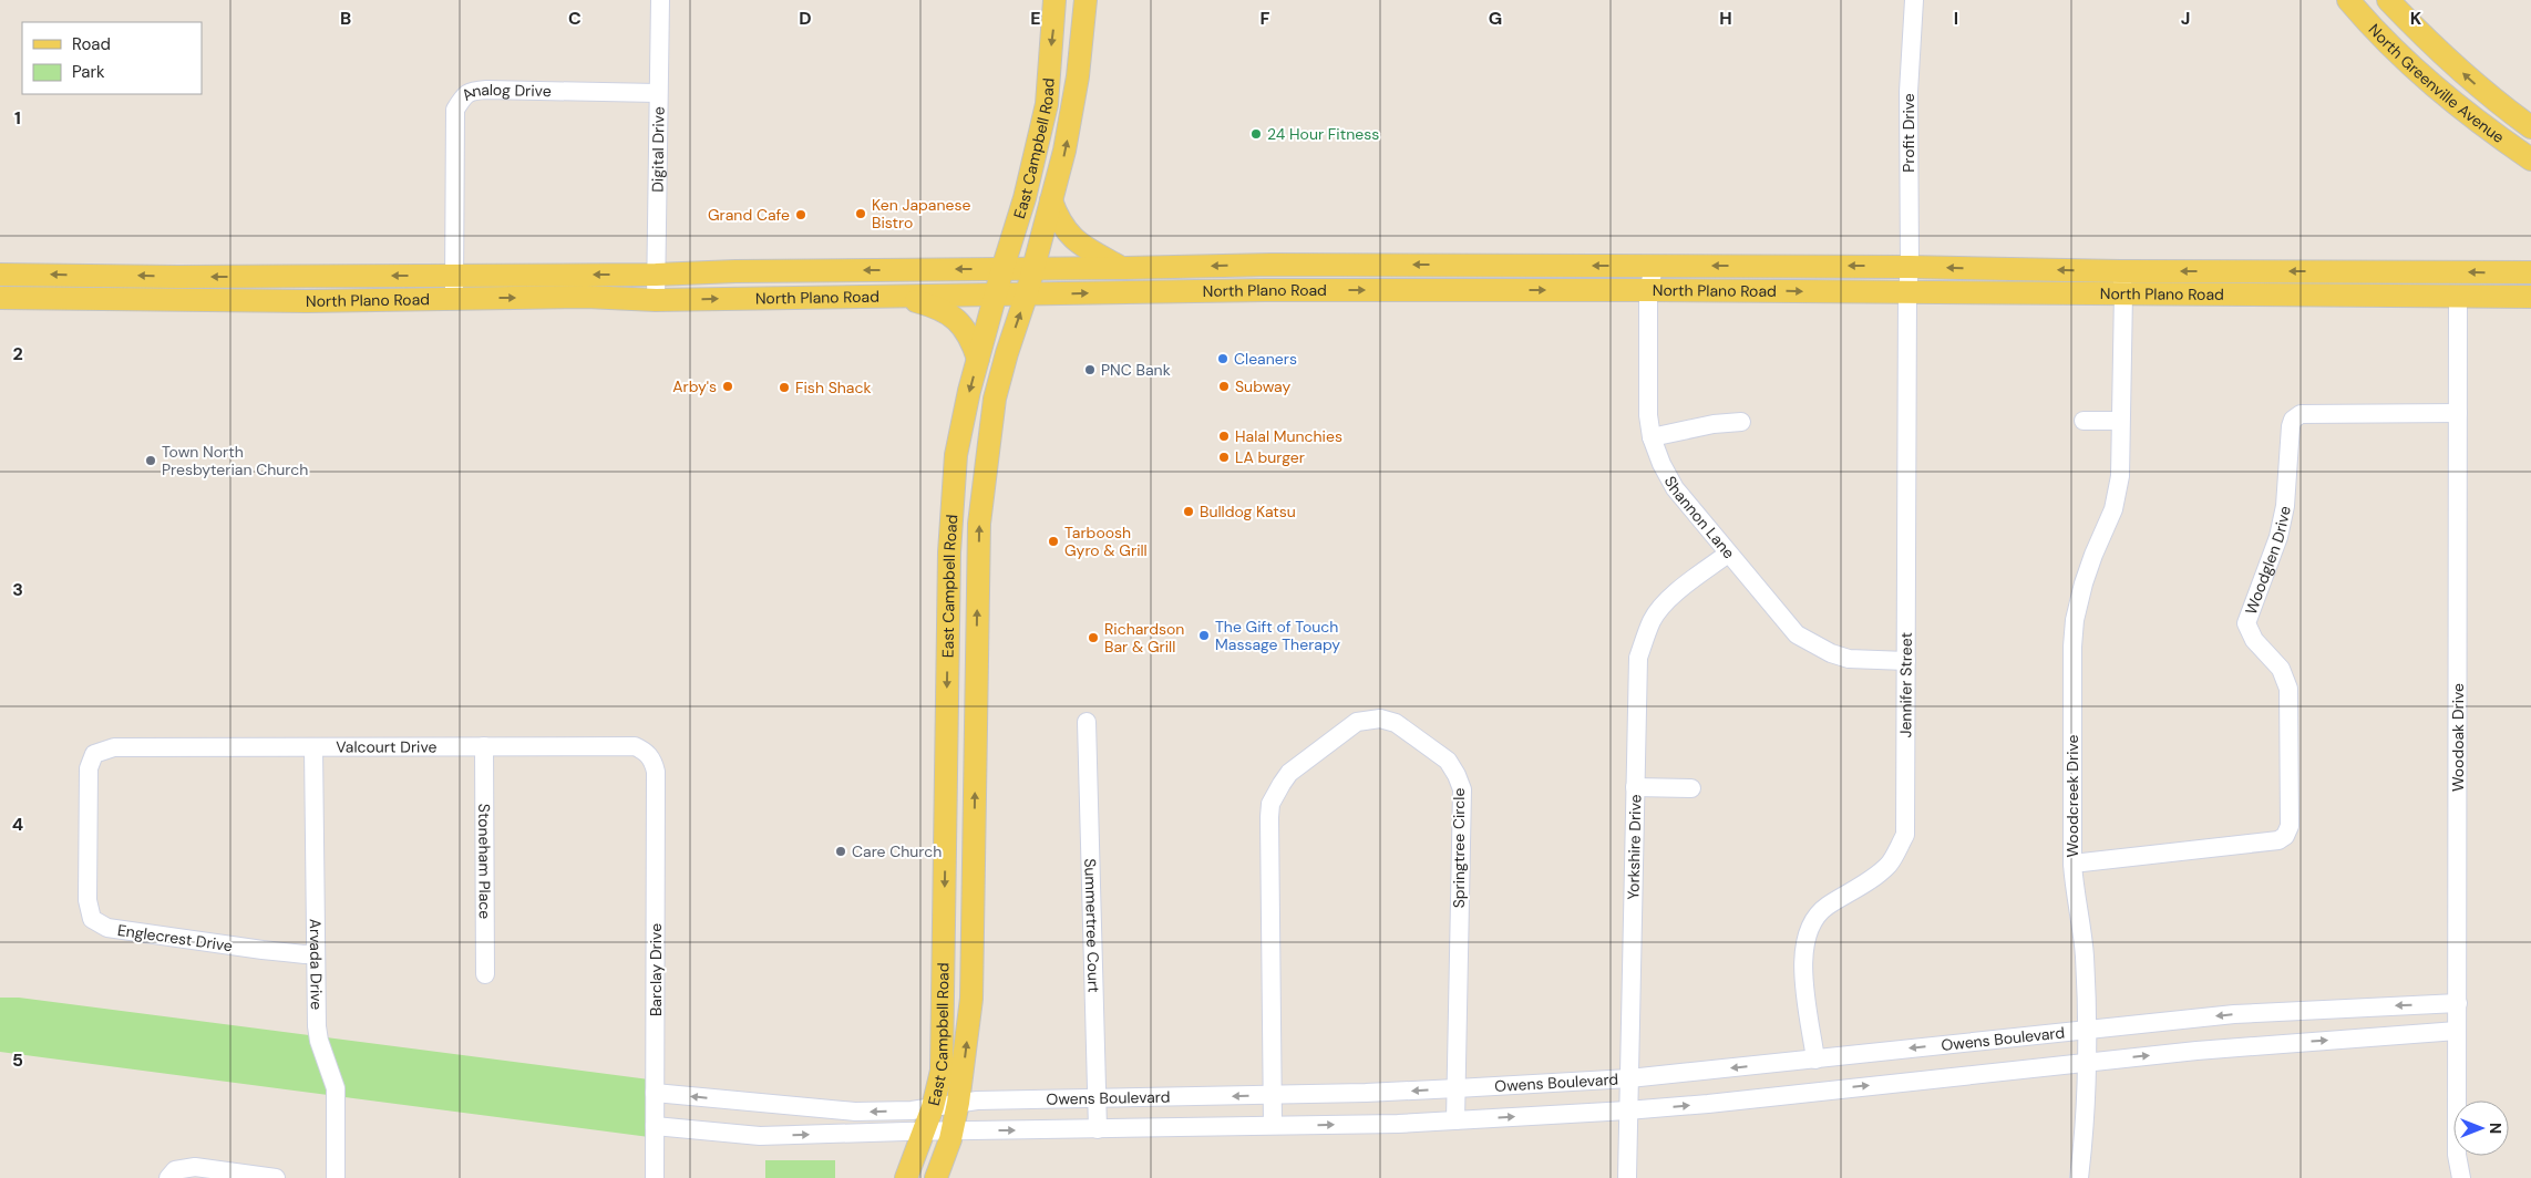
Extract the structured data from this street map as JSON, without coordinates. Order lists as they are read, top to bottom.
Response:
{
  "streets": {
    "main road": ["North Greenville Avenue", "East Campbell Road", "North Plano Road"],
    "street": [
      "Analog Drive",
      "Profit Drive",
      "Digital Drive",
      "Shannon Lane",
      "Woodglen Drive",
      "Jennifer Street",
      "Woodoak Drive",
      "Valcourt Drive",
      "Woodcreek Drive",
      "Yorkshire Drive",
      "Springtree Circle",
      "Stoneham Place",
      "Summertree Court",
      "Englecrest Drive",
      "Arvada Drive",
      "Barclay Drive",
      "Owens Boulevard"
    ]
  },
  "crossings": [
    ["Analog Drive", "Digital Drive"],
    ["Analog Drive", "North Plano Road"],
    ["Profit Drive", "North Plano Road"],
    ["Profit Drive", "Jennifer Street"],
    ["East Campbell Road", "North Plano Road"],
    ["East Campbell Road", "Owens Boulevard"],
    ["Digital Drive", "North Plano Road"],
    ["North Plano Road", "Shannon Lane"],
    ["North Plano Road", "Jennifer Street"],
    ["North Plano Road", "Woodoak Drive"],
    ["North Plano Road", "Woodcreek Drive"],
    ["Shannon Lane", "Jennifer Street"],
    ["Shannon Lane", "Yorkshire Drive"],
    ["Woodglen Drive", "Woodoak Drive"],
    ["Woodglen Drive", "Woodcreek Drive"],
    ["Jennifer Street", "Owens Boulevard"],
    ["Woodoak Drive", "Owens Boulevard"],
    ["Valcourt Drive", "Stoneham Place"],
    ["Valcourt Drive", "Englecrest Drive"],
    ["Valcourt Drive", "Arvada Drive"],
    ["Valcourt Drive", "Barclay Drive"],
    ["Woodcreek Drive", "Owens Boulevard"],
    ["Yorkshire Drive", "Owens Boulevard"],
    ["Springtree Circle", "Owens Boulevard"],
    ["Summertree Court", "Owens Boulevard"],
    ["Englecrest Drive", "Arvada Drive"],
    ["Barclay Drive", "Owens Boulevard"]
  ],
  "places": [
    "24 Hour Fitness",
    "Ken Japanese Bistro",
    "Grand Cafe",
    "Cleaners",
    "PNC Bank",
    "Arby's",
    "Subway",
    "Fish Shack",
    "Halal Munchies",
    "LA burger",
    "Town North Presbyterian Church",
    "Bulldog Katsu",
    "Tarboosh Gyro & Grill",
    "The Gift of Touch Massage Therapy",
    "Richardson Bar & Grill",
    "Care Church"
  ],
  "legend": ["Road", "Park"],
  "north": "right",
  "grid": {
    "columns": [
      "B",
      "C",
      "D",
      "E",
      "F",
      "G",
      "H",
      "I",
      "J",
      "K"
    ],
    "rows": [
      "1",
      "2",
      "3",
      "4",
      "5"
    ]
  }
}
